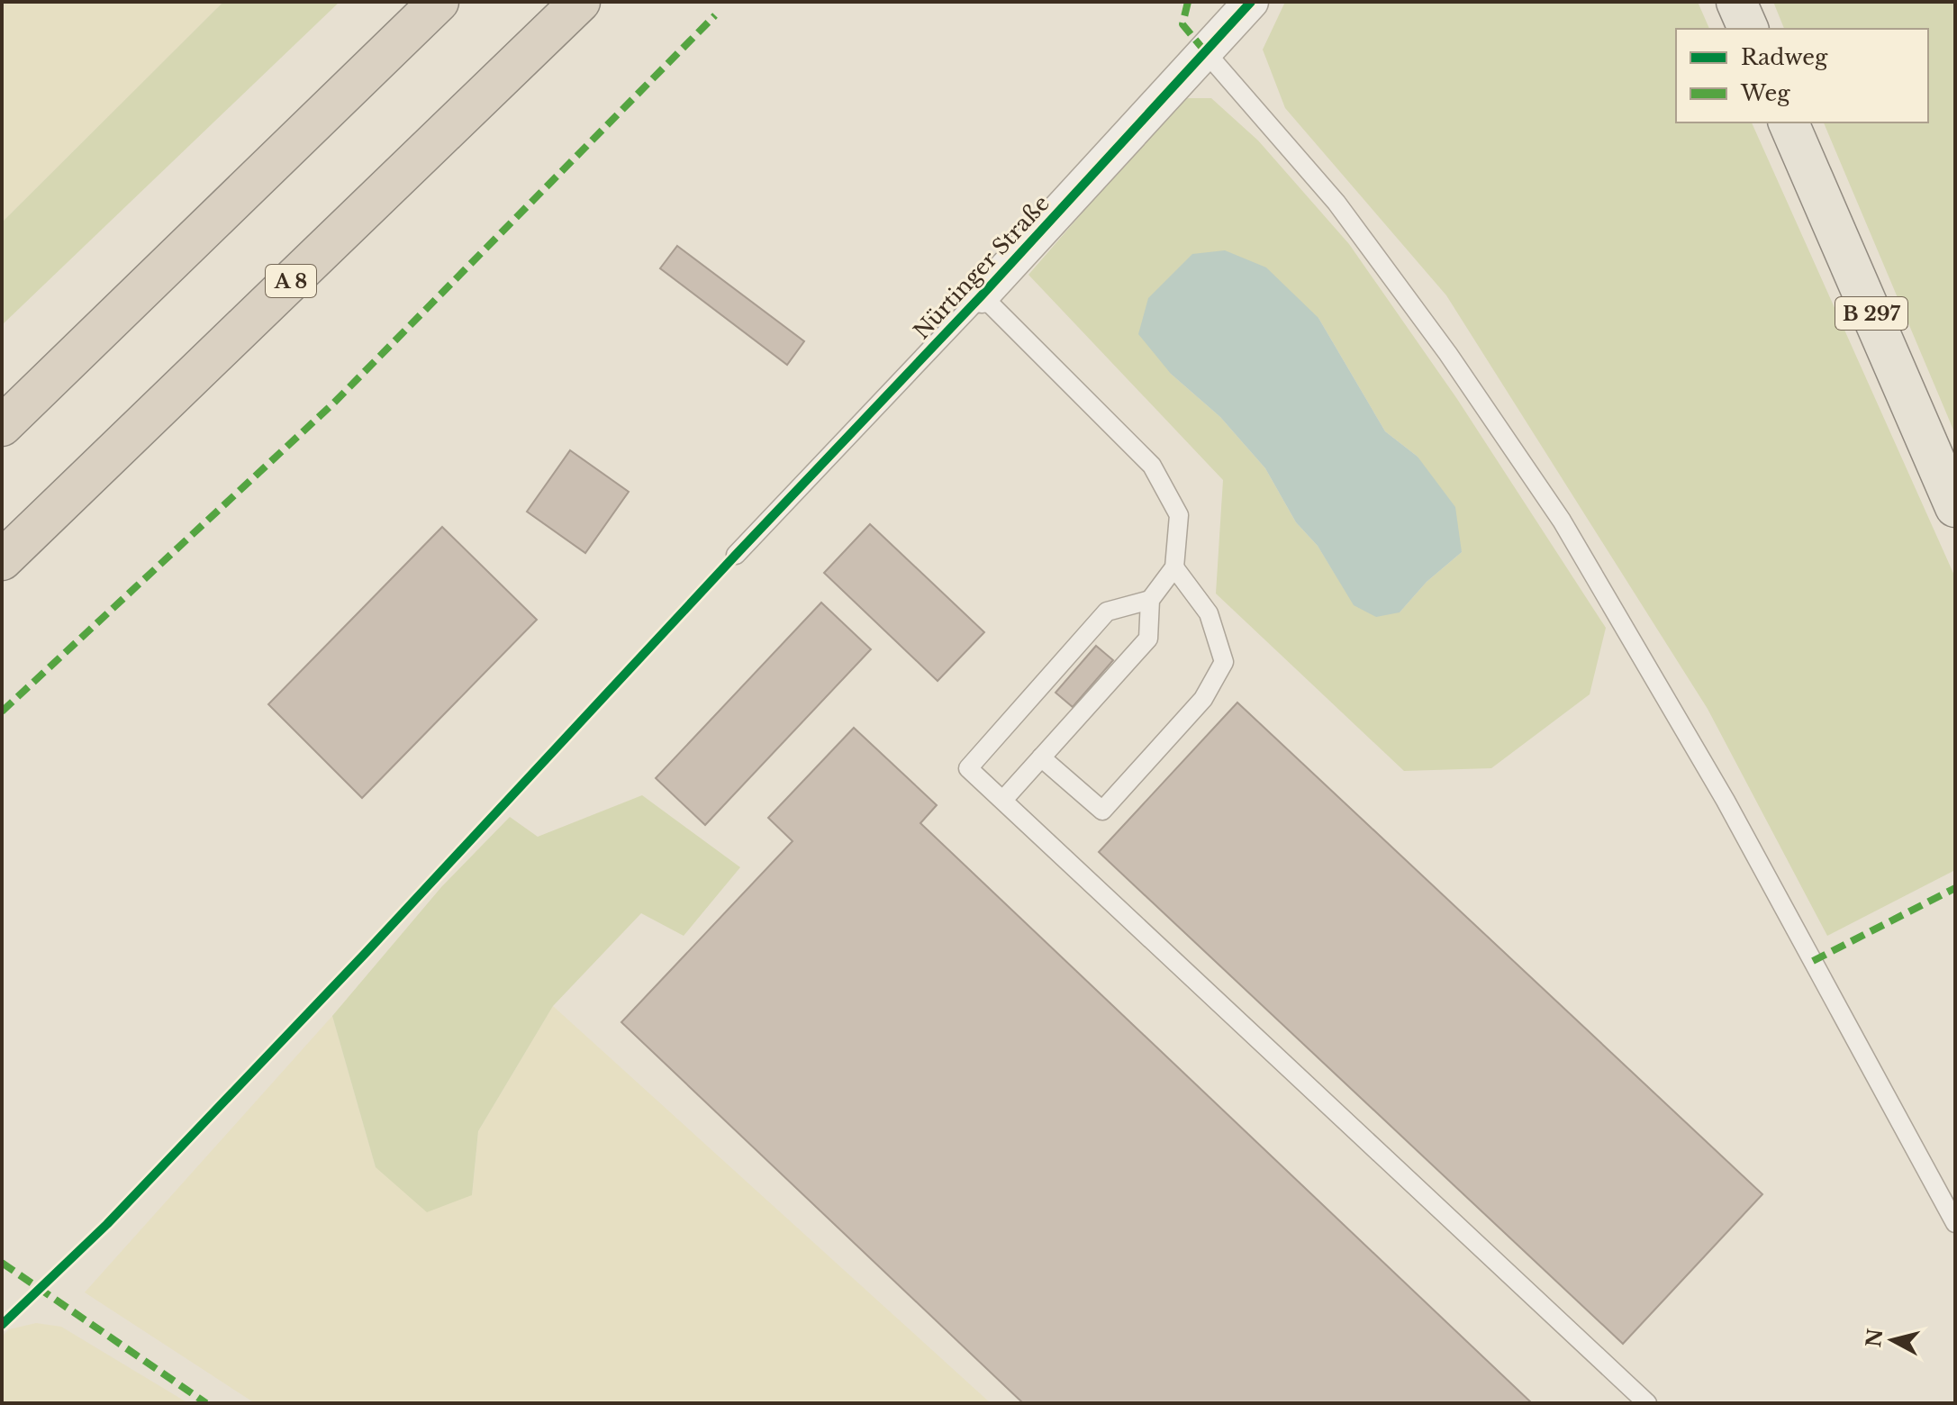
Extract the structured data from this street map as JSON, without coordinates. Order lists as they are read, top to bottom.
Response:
{
  "streets": {
    "highway": ["A 8"],
    "main road": ["B 297"],
    "street": ["Nürtinger Straße"]
  },
  "legend": ["Radweg", "Weg"],
  "north": "left"
}
